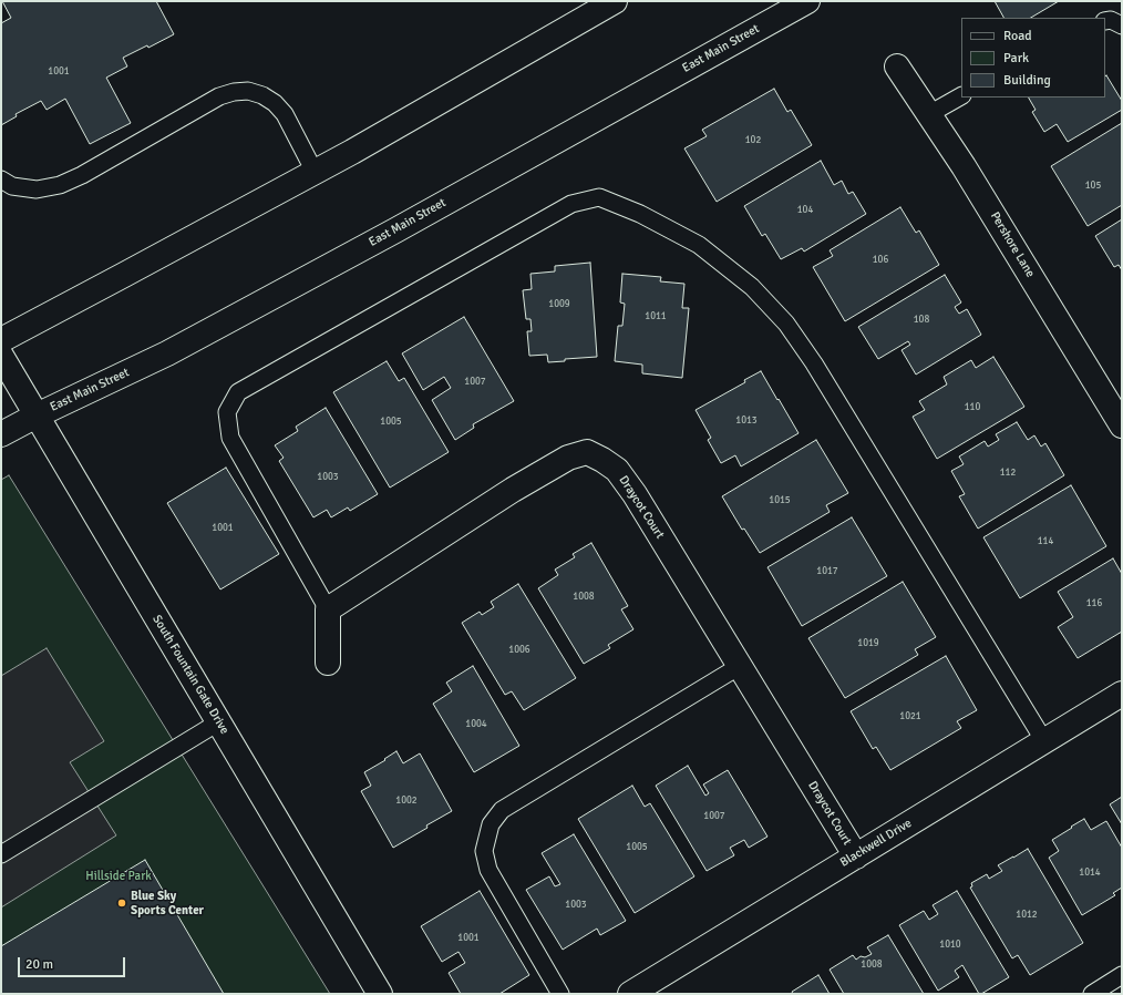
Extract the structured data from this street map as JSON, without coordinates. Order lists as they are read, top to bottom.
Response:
{
  "streets": {
    "street": [
      "East Main Street",
      "Pershore Lane",
      "Draycot Court",
      "South Fountain Gate Drive",
      "Blackwell Drive"
    ]
  },
  "crossings": [
    ["East Main Street", "South Fountain Gate Drive"],
    ["Draycot Court", "Blackwell Drive"]
  ],
  "parks": ["Hillside Park"],
  "places": ["Blue Sky Sports Center"],
  "house_numbers": [
    "1001",
    "102",
    "105",
    "104",
    "106",
    "1009",
    "1011",
    "108",
    "1007",
    "110",
    "1013",
    "1005",
    "112",
    "1003",
    "1015",
    "1001",
    "114",
    "1017",
    "1008",
    "116",
    "1019",
    "1006",
    "1021",
    "1004",
    "1002",
    "1007",
    "1005",
    "1014",
    "1003",
    "1012",
    "1001",
    "1010",
    "1008"
  ],
  "legend": ["Road", "Park", "Building"],
  "scale_bar": "20 m"
}
